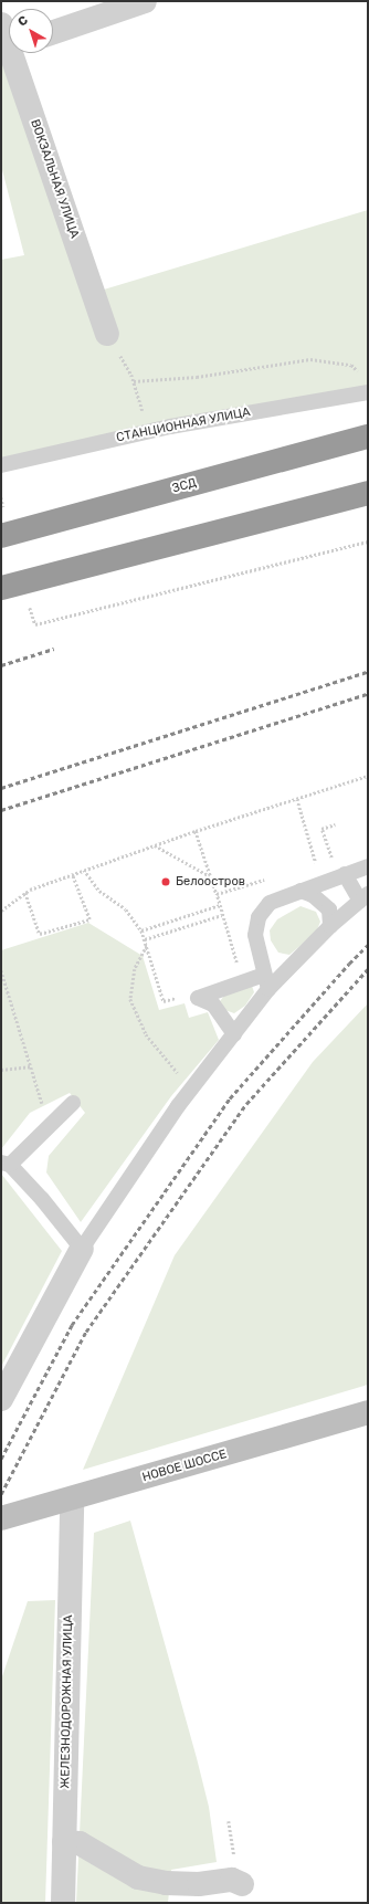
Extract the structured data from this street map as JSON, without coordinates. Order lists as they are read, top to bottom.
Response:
{
  "streets": {
    "highway": ["ЗСД"],
    "main road": ["НОВОЕ ШОССЕ"],
    "street": ["ВОКЗАЛЬНАЯ УЛИЦА", "ЖЕЛЕЗНОДОРОЖНАЯ УЛИЦА"],
    "lane": ["СТАНЦИОННАЯ УЛИЦА"]
  },
  "crossings": [
    ["НОВОЕ ШОССЕ", "ЖЕЛЕЗНОДОРОЖНАЯ УЛИЦА"]
  ],
  "places": ["Белоостров"],
  "north": "top left"
}
